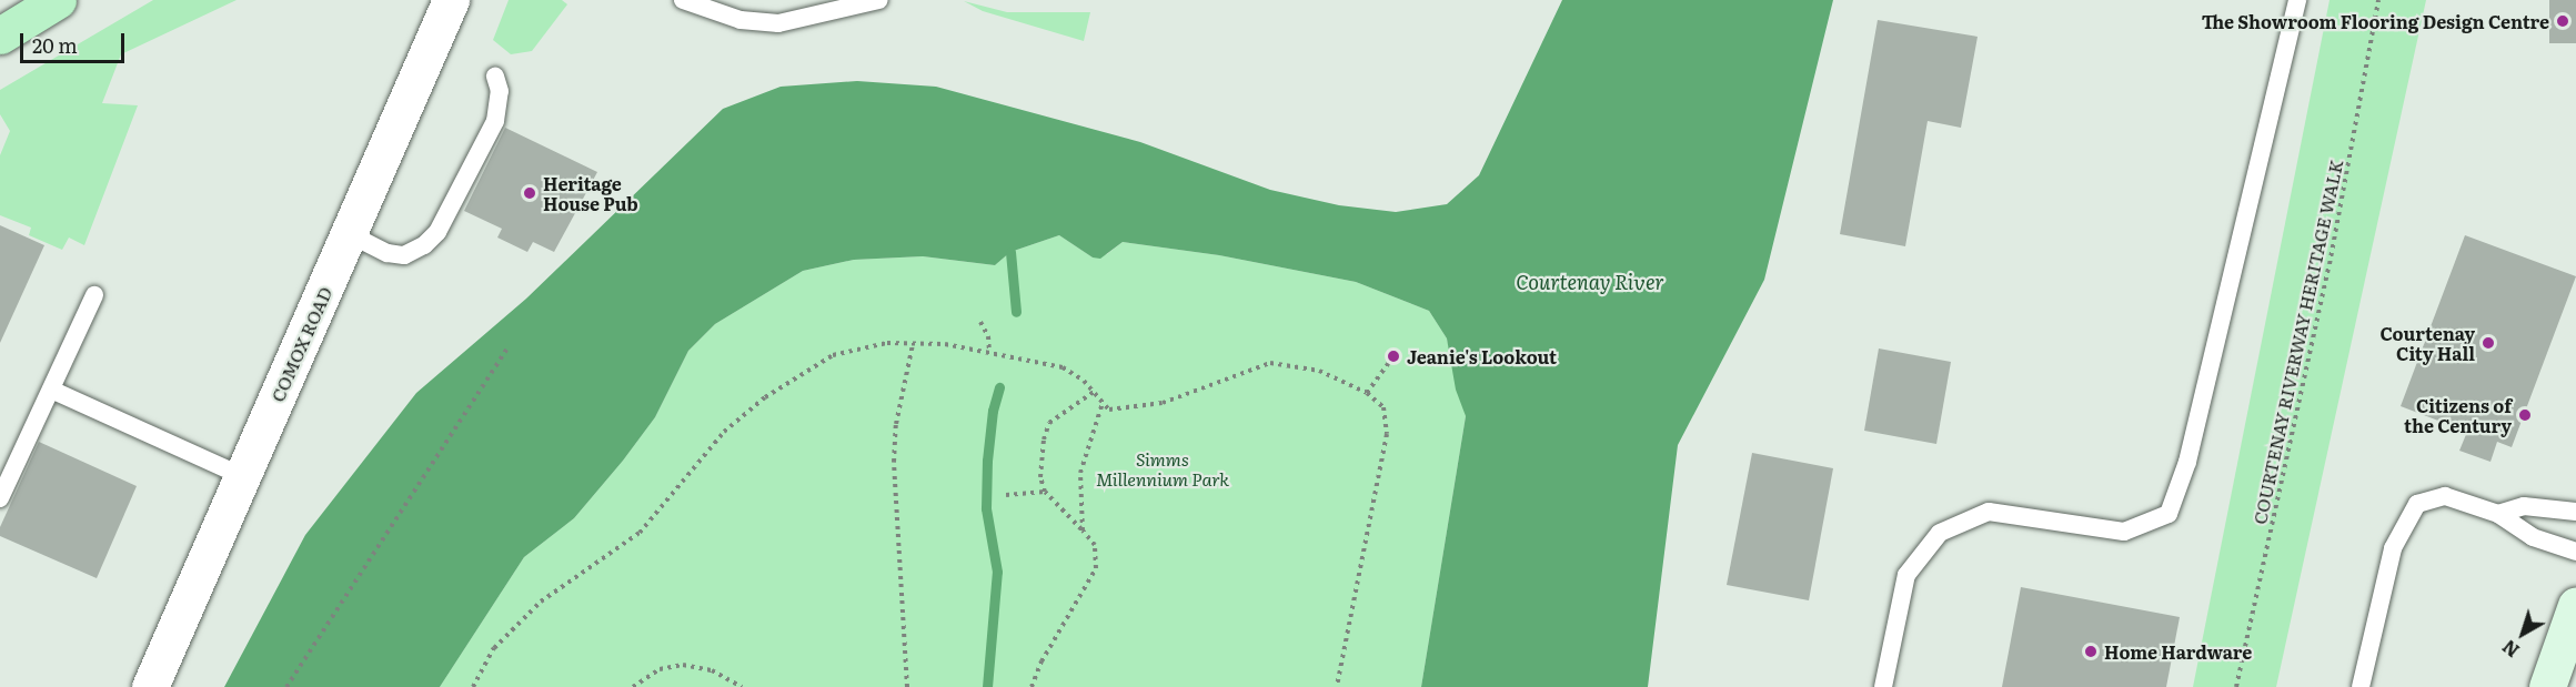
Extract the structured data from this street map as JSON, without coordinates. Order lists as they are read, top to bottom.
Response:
{
  "streets": {
    "street": ["COMOX ROAD"],
    "path": ["COURTENAY RIVERWAY HERITAGE WALK"]
  },
  "water": ["Courtenay River"],
  "parks": ["Simms Millennium Park"],
  "places": [
    "The Showroom Flooring Design Centre",
    "Heritage House Pub",
    "Courtenay City Hall",
    "Jeanie's Lookout",
    "Citizens of the Century",
    "Home Hardware"
  ],
  "scale_bar": "20 m",
  "north": "bottom left"
}
